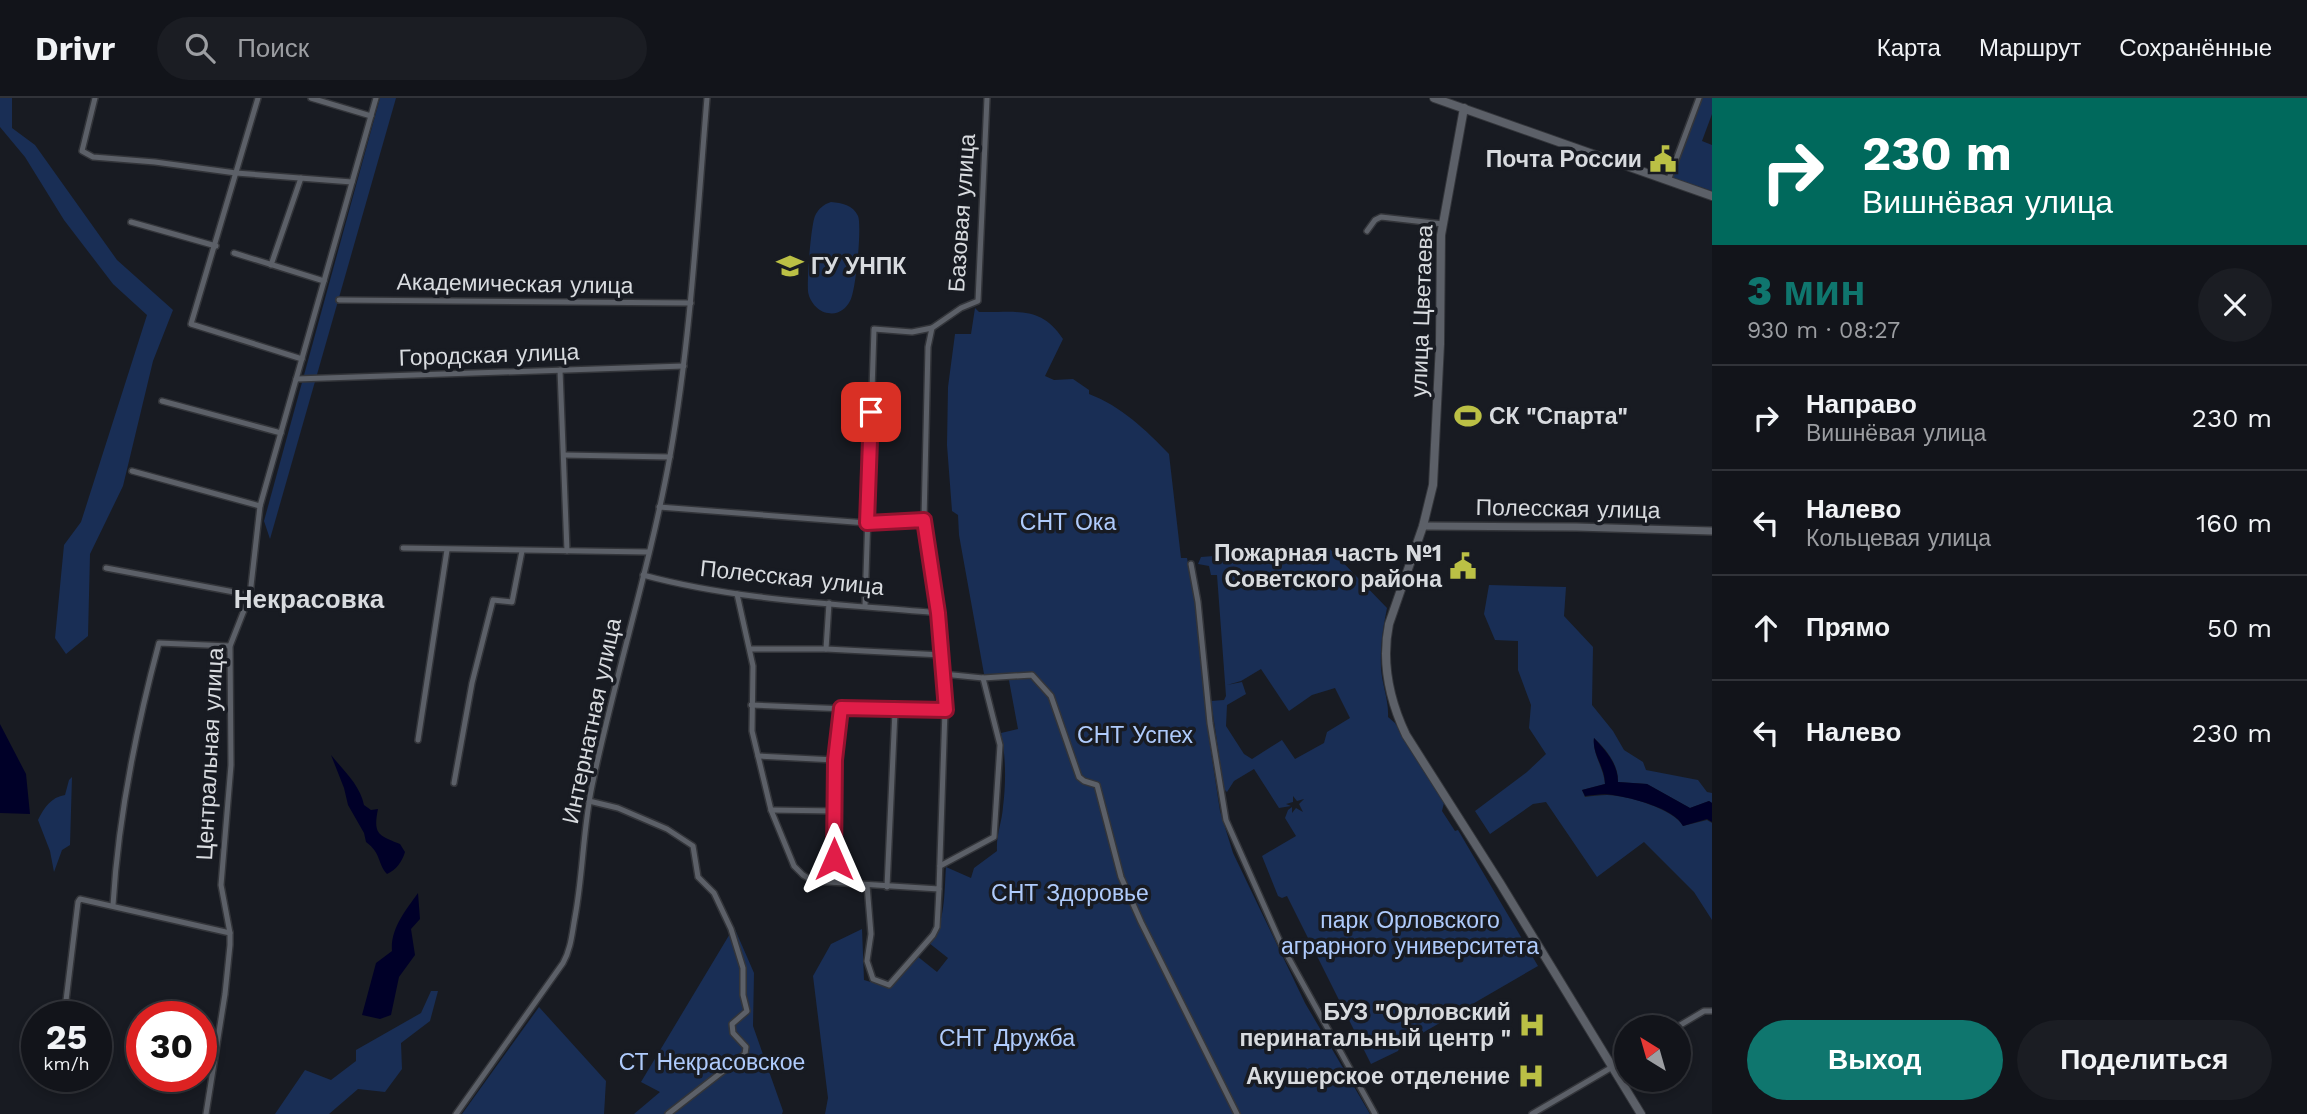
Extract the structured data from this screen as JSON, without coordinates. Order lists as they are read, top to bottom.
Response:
{
  "streets": {
    "main road": ["улица Цветаева"],
    "street": [
      "Базовая улица",
      "Академическая улица",
      "Городская улица",
      "Полесская улица",
      "Интернатная улица",
      "Центральная улица"
    ]
  },
  "crossings": [
    ["Академическая улица", "Интернатная улица"],
    ["улица Цветаева", "Полесская улица"],
    ["Городская улица", "Интернатная улица"],
    ["Городская улица", "Центральная улица"],
    ["Полесская улица", "Интернатная улица"]
  ],
  "districts": ["Некрасовка"],
  "parks": [
    "СНТ Ока",
    "СНТ Успех",
    "СНТ Здоровье",
    "парк Орловского аграрного университета",
    "СНТ Дружба",
    "СТ Некрасовское"
  ],
  "places": {
    "public building": ["Почта России", "Пожарная часть №1 Советского района"],
    "school or university": ["ГУ УНПК"],
    "sports": ["СК \"Спарта\""],
    "hospital": ["БУЗ \"Орловский перинатальный центр \"", "Акушерское отделение"]
  },
  "north": "top left",
  "page": {
    "header": "Drivr",
    "search": "Поиск",
    "nav": ["Карта", "Маршрут", "Сохранённые"],
    "turn": ["230 m", "Вишнёвая улица"],
    "heading": ["3 мин", "930 m · 08:27"],
    "list": [
      {
        "name": "Направо",
        "note": "Вишнёвая улица",
        "value": "230 m"
      },
      {
        "name": "Налево",
        "note": "Кольцевая улица",
        "value": "160 m"
      },
      {
        "name": "Прямо",
        "value": "50 m"
      },
      {
        "name": "Налево",
        "value": "230 m"
      }
    ],
    "speed": "25 km/h",
    "limit": "30",
    "buttons": ["Выход", "Поделиться"]
  }
}
